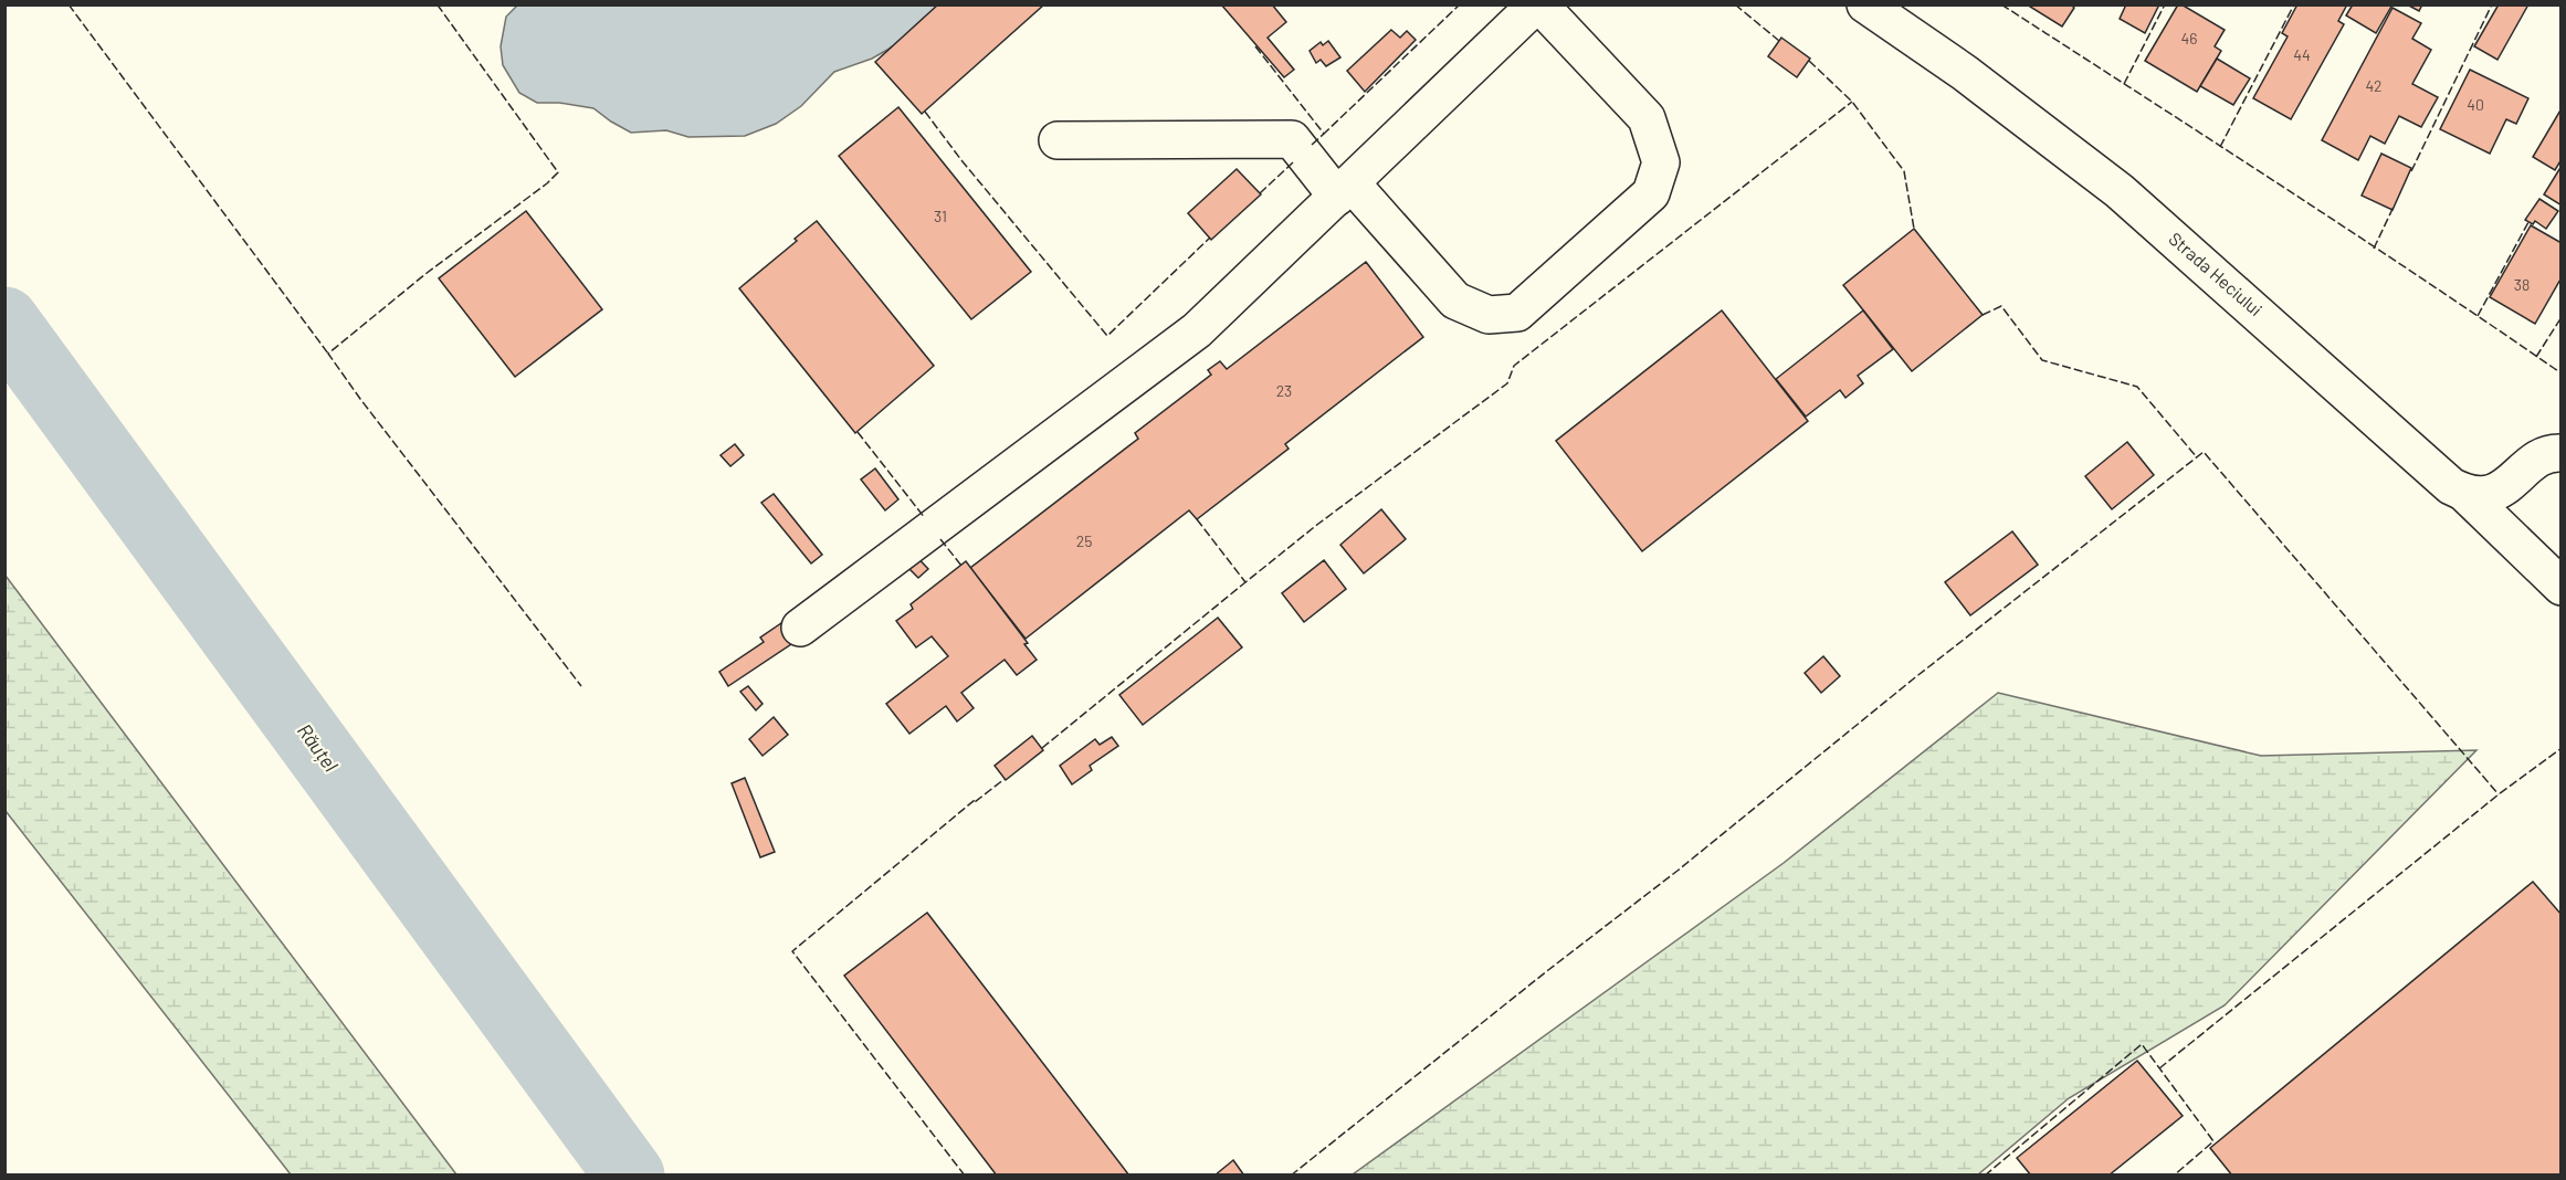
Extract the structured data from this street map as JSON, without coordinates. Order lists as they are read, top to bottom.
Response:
{
  "streets": {
    "street": ["Strada Heciului"]
  },
  "water": ["Răuțel"],
  "house_numbers": [
    "46",
    "44",
    "42",
    "40",
    "31",
    "38",
    "23",
    "25"
  ]
}
